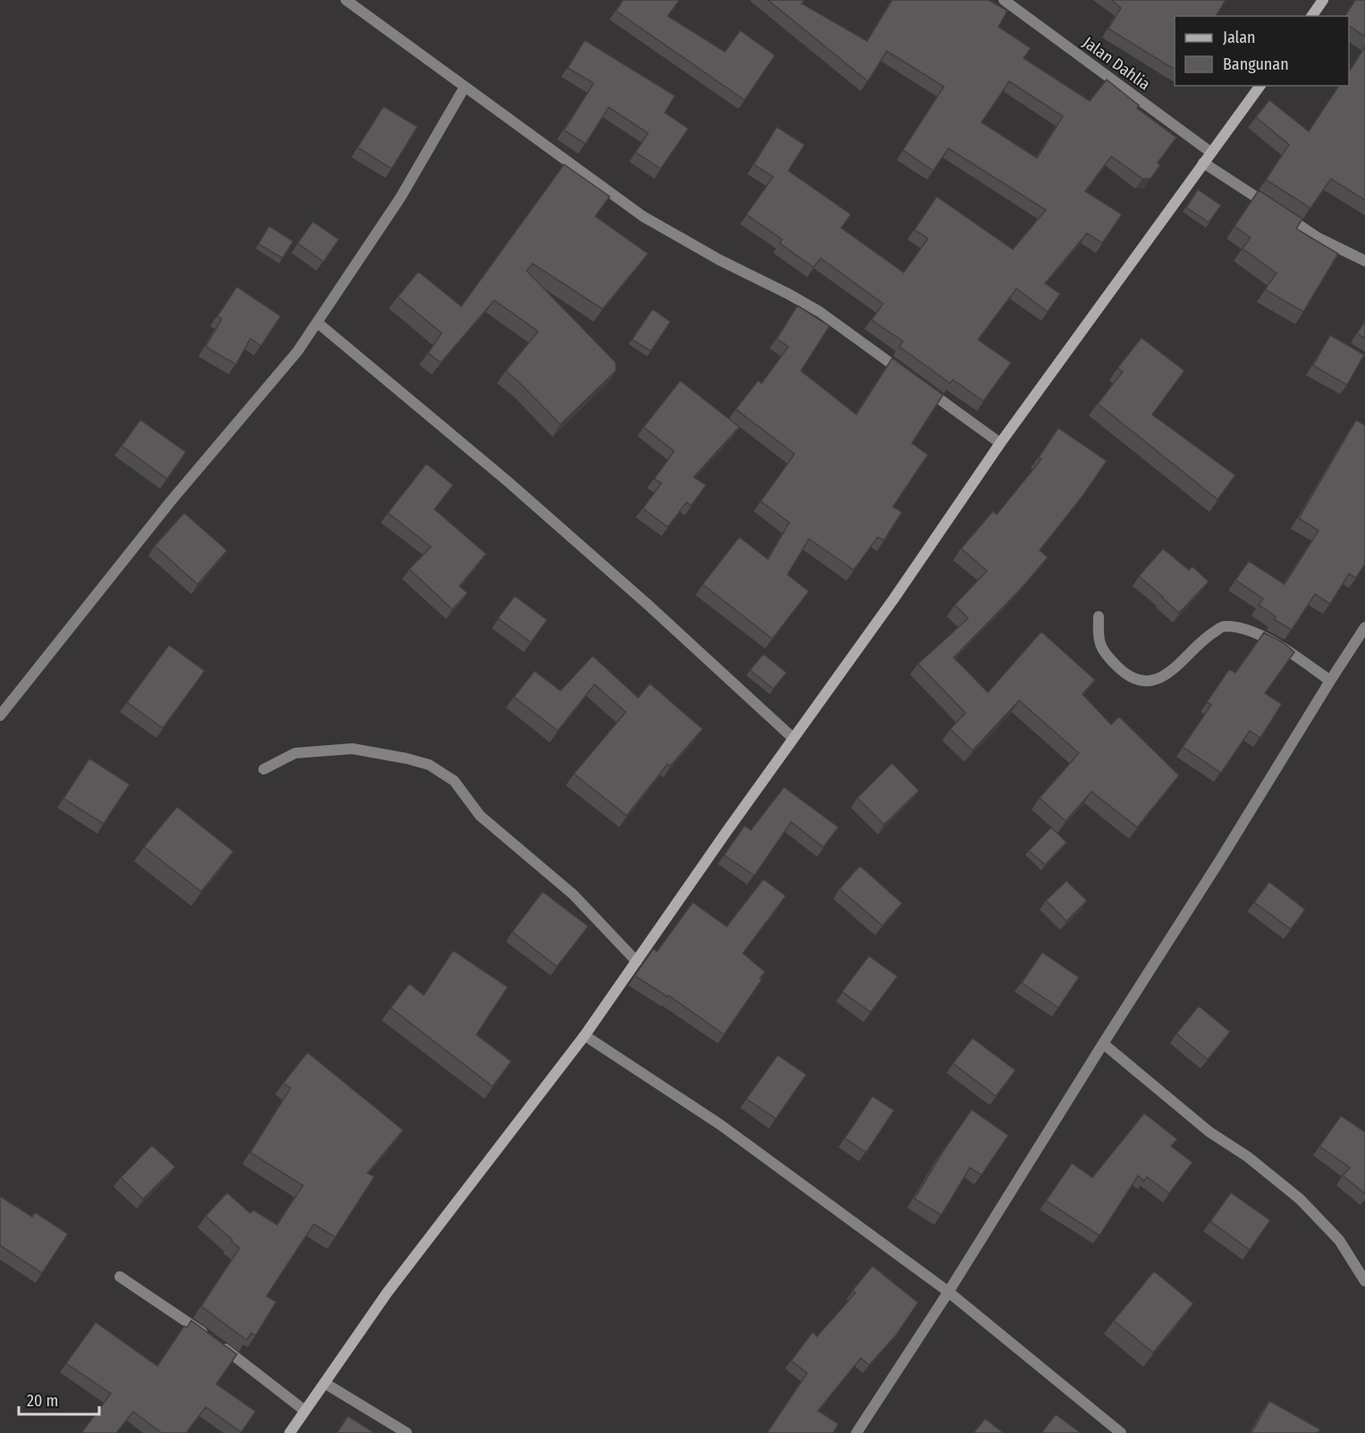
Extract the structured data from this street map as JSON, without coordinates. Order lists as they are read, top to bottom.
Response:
{
  "streets": {
    "street": ["Jalan Dahlia"]
  },
  "legend": ["Jalan", "Bangunan"],
  "scale_bar": "20 m"
}
